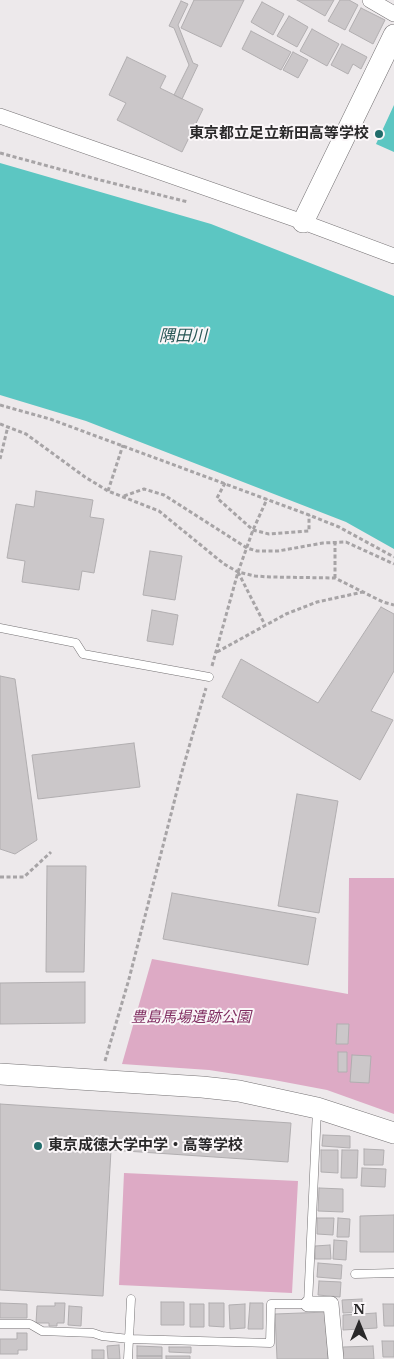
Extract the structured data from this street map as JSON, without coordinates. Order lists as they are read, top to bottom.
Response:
{
  "water": ["隅田川"],
  "parks": ["豊島馬場遺跡公園"],
  "places": ["東京都立足立新田高等学校", "東京成徳大学中学・高等学校"],
  "north": "top"
}
